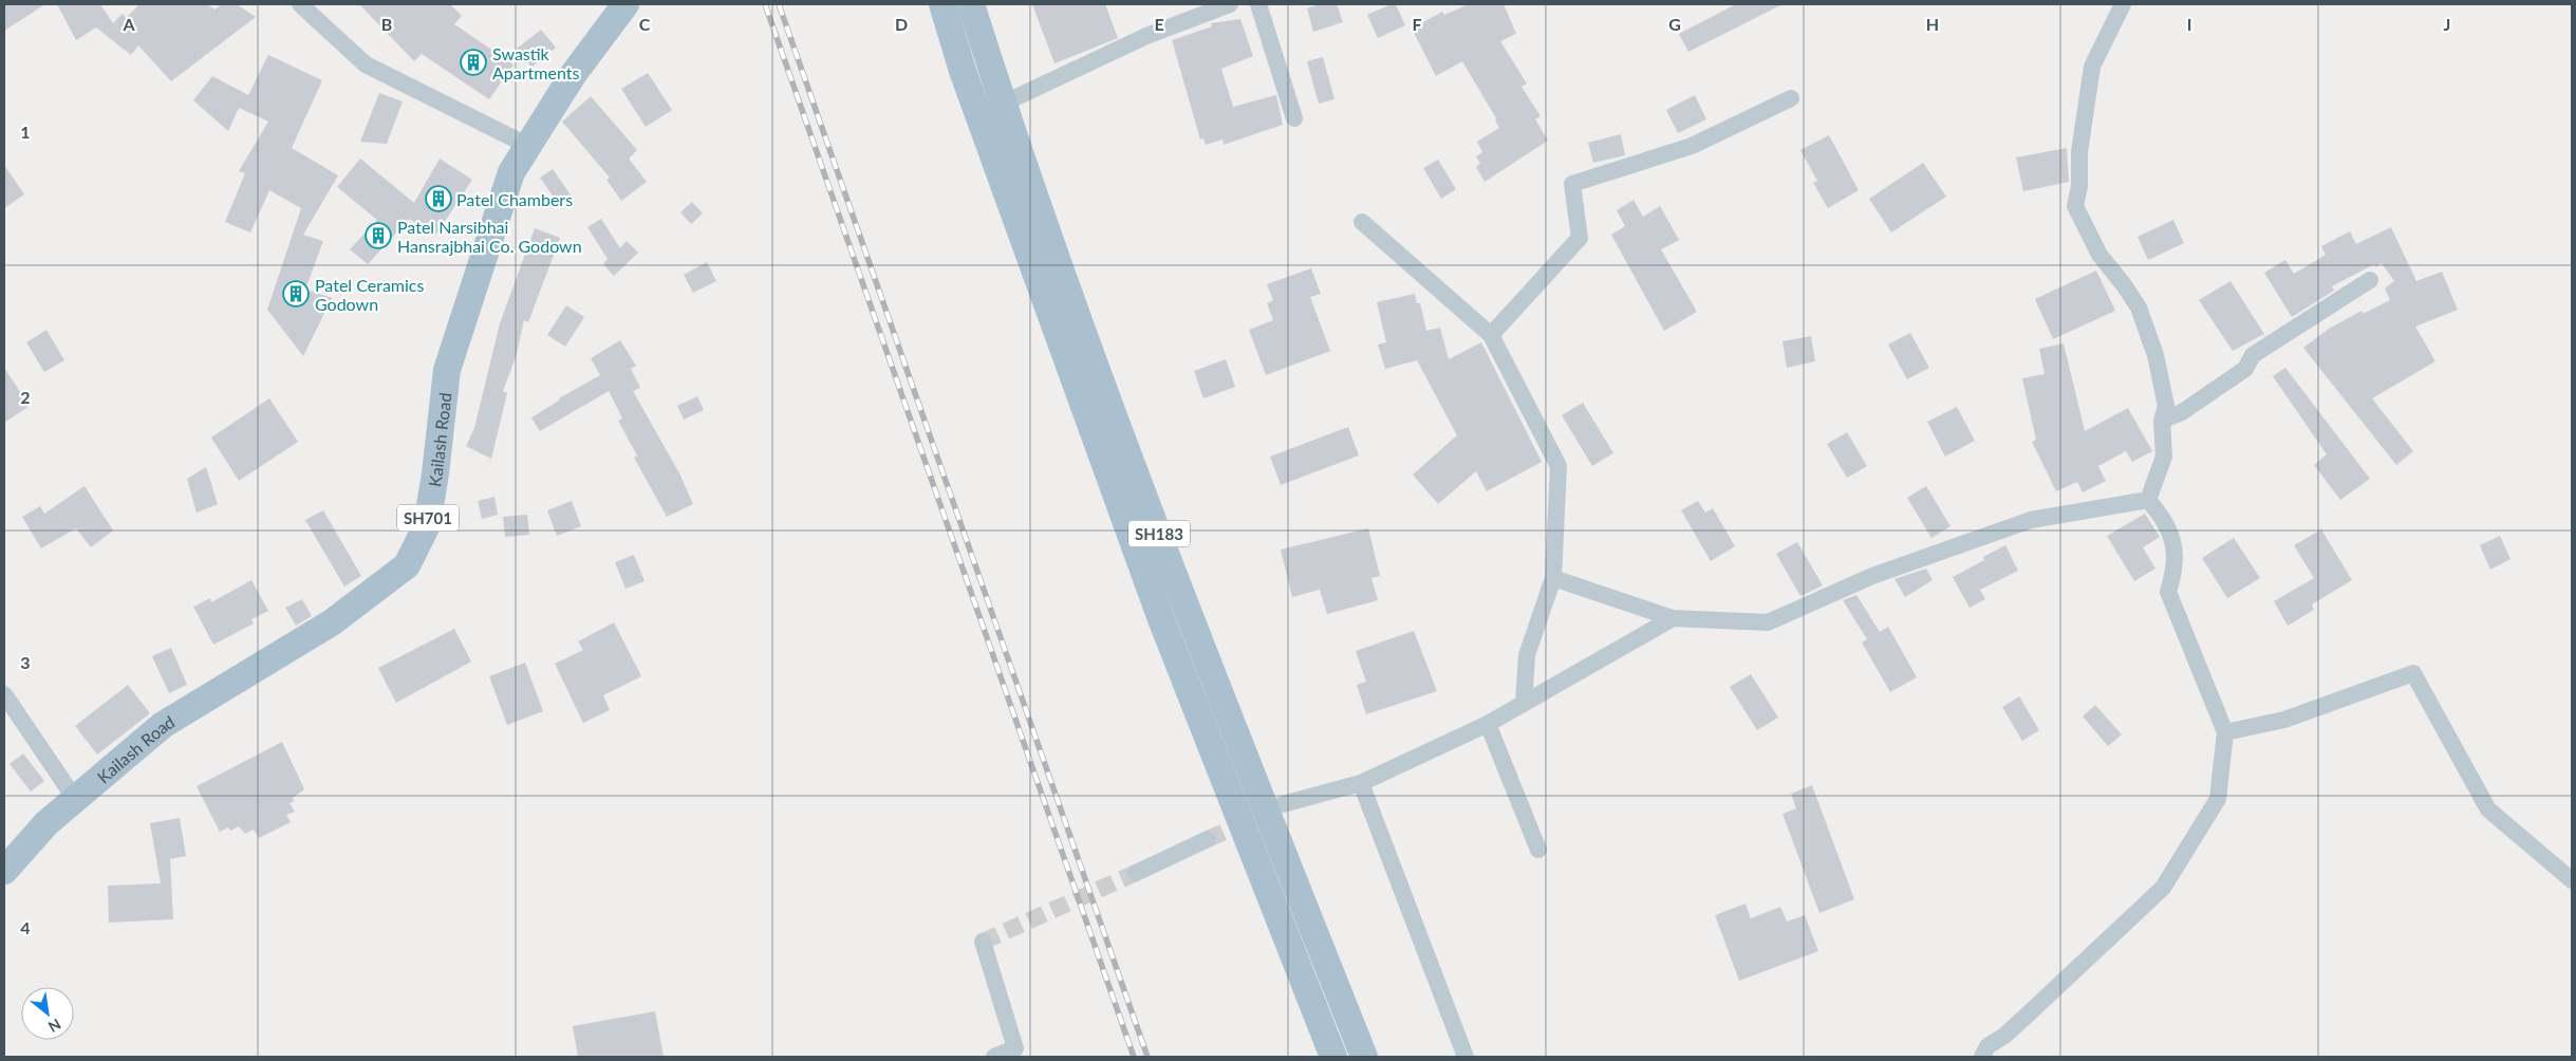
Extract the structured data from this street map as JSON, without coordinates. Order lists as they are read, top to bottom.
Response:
{
  "streets": {
    "main road": ["Kailash Road", "SH701", "SH183"]
  },
  "places": {
    "building": [
      "Swastik Apartments",
      "Patel Chambers",
      "Patel Narsibhai Hansrajbhai Co. Godown",
      "Patel Ceramics Godown"
    ]
  },
  "north": "bottom right",
  "grid": {
    "columns": [
      "A",
      "B",
      "C",
      "D",
      "E",
      "F",
      "G",
      "H",
      "I",
      "J"
    ],
    "rows": [
      "1",
      "2",
      "3",
      "4"
    ]
  }
}
